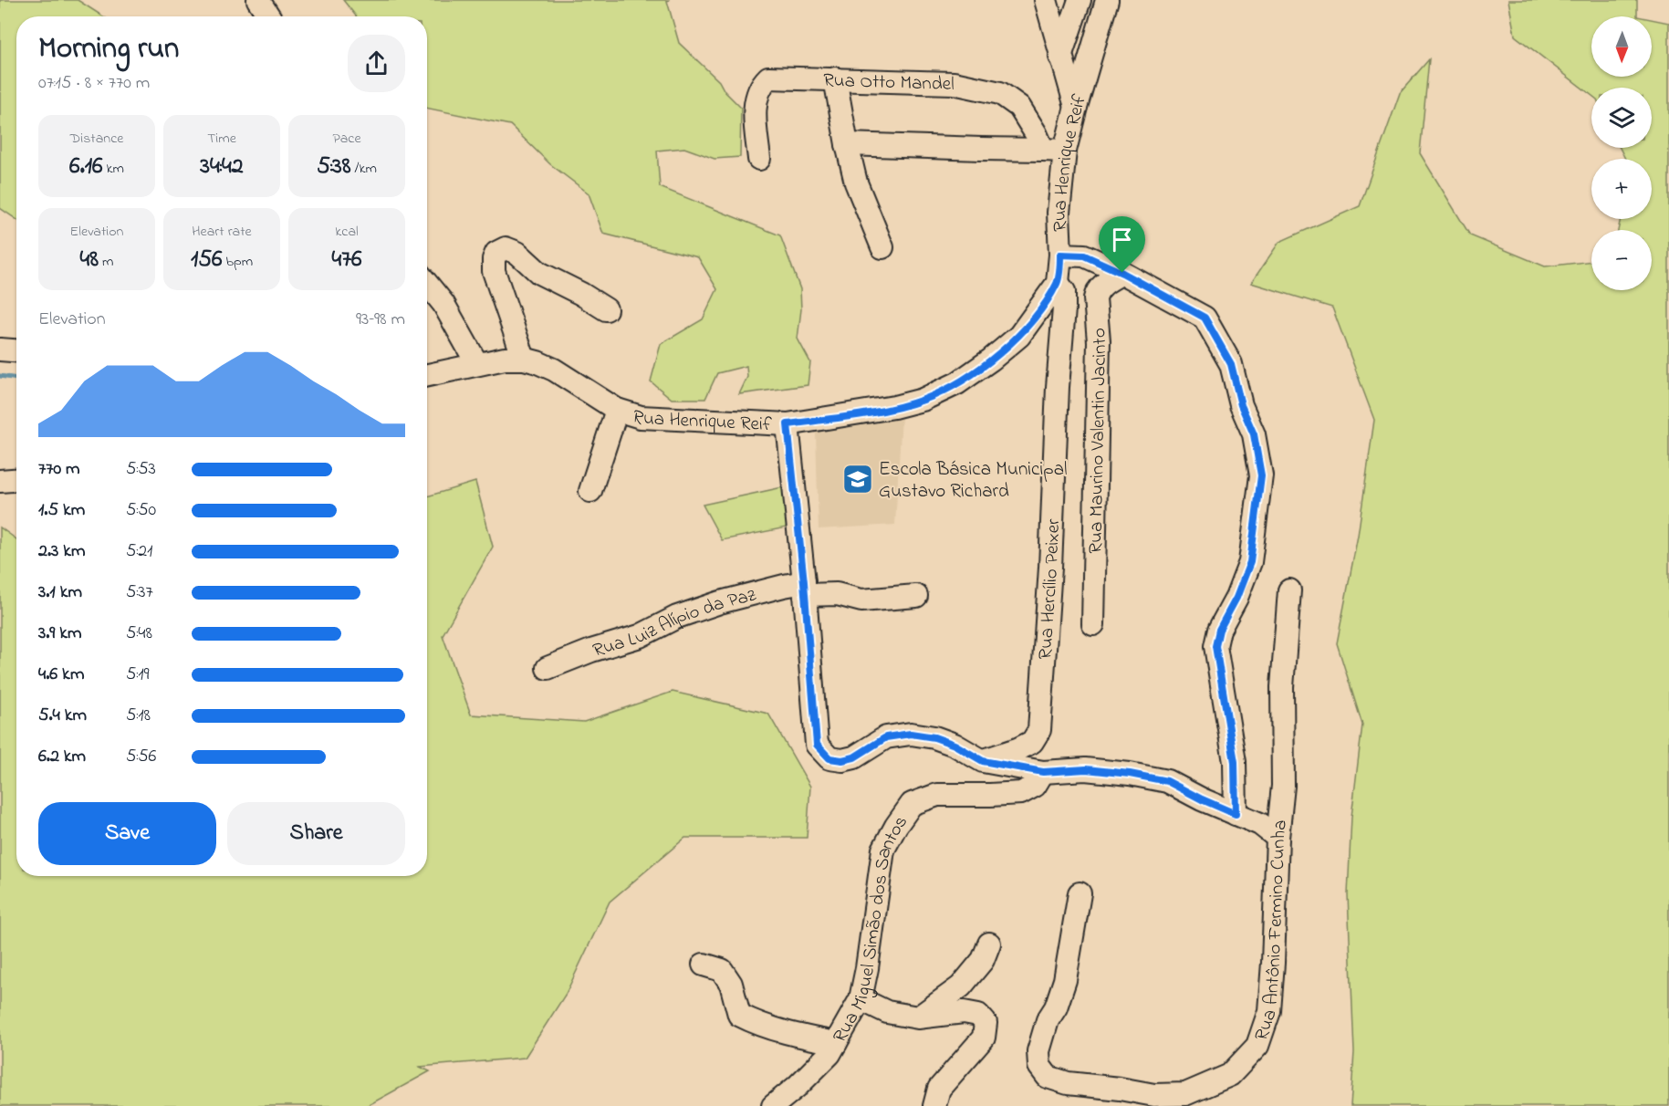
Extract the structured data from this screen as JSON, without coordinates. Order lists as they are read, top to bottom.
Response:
{
  "streets": {
    "street": [
      "Rua Otto Mandel",
      "Rua Henrique Reif",
      "Rua Maurino Valentin Jacinto",
      "Rua Hercílio Peixer",
      "Rua Luiz Alípio da Paz",
      "Rua Miguel Simão dos Santos",
      "Rua Antônio Fermino Cunha"
    ]
  },
  "crossings": [
    ["Rua Henrique Reif", "Rua Hercílio Peixer"]
  ],
  "places": {
    "school or university": ["Escola Básica Municipal Gustavo Richard"]
  },
  "north": "bottom",
  "page": {
    "map_buttons": ["+", "−"],
    "heading": ["Morning run", "07:15 · 8 × 770 m"],
    "stats": [
      ["Distance", "6.16 km"],
      ["Time", "34:42"],
      ["Pace", "5:38 /km"],
      ["Elevation", "48 m"],
      ["Heart rate", "156 bpm"],
      ["kcal", "476"]
    ],
    "chart": ["Elevation", "93–98 m"],
    "list": [
      {
        "name": "770 m",
        "note": "5:53"
      },
      {
        "name": "1.5 km",
        "note": "5:50"
      },
      {
        "name": "2.3 km",
        "note": "5:21"
      },
      {
        "name": "3.1 km",
        "note": "5:37"
      },
      {
        "name": "3.9 km",
        "note": "5:48"
      },
      {
        "name": "4.6 km",
        "note": "5:19"
      },
      {
        "name": "5.4 km",
        "note": "5:18"
      },
      {
        "name": "6.2 km",
        "note": "5:56"
      }
    ],
    "buttons": ["Save", "Share"]
  }
}
